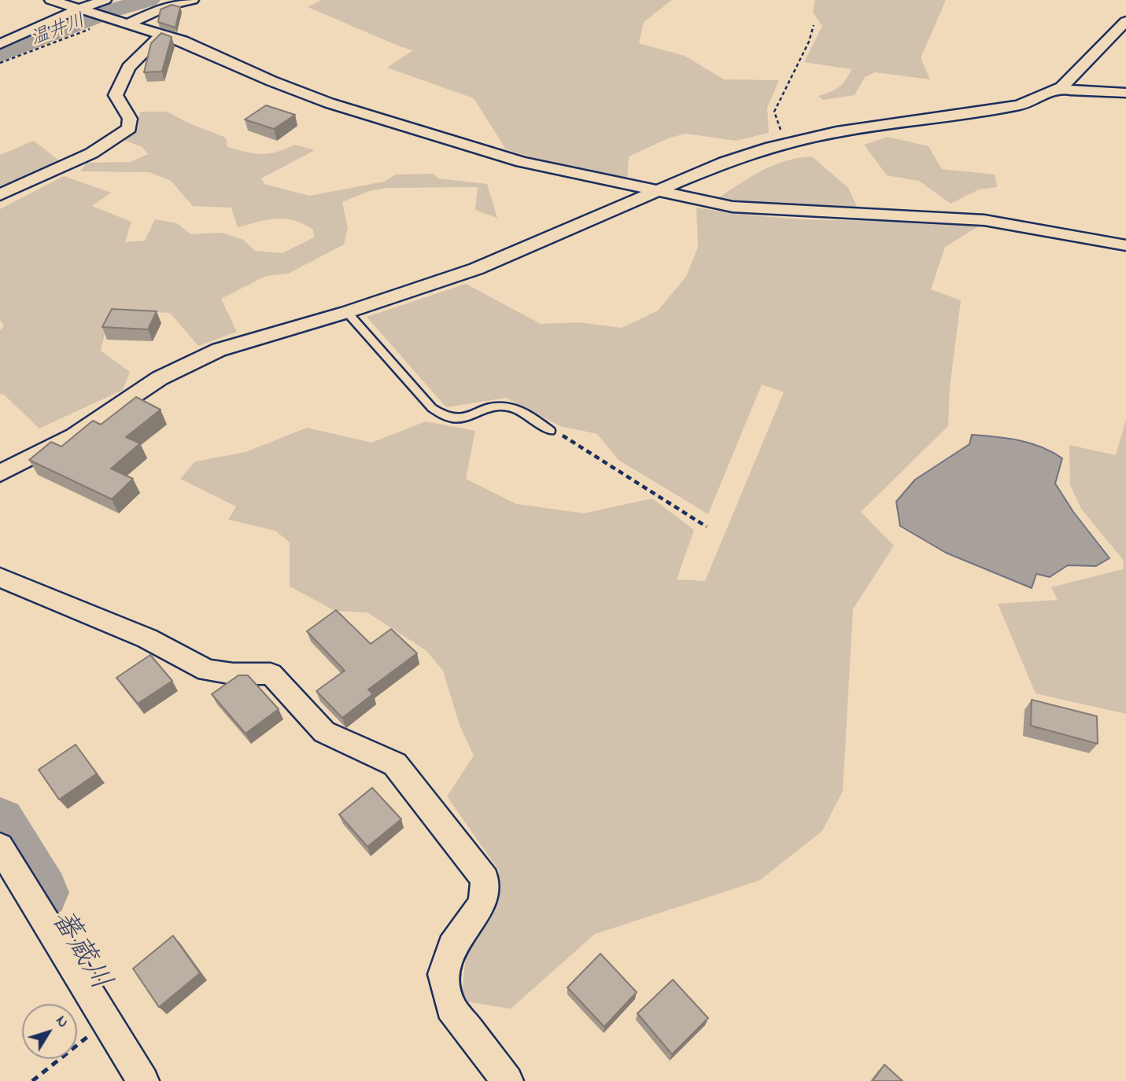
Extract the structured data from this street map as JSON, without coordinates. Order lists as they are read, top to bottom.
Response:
{
  "water": ["温井川", "蕃蔵川"],
  "north": "top right"
}
